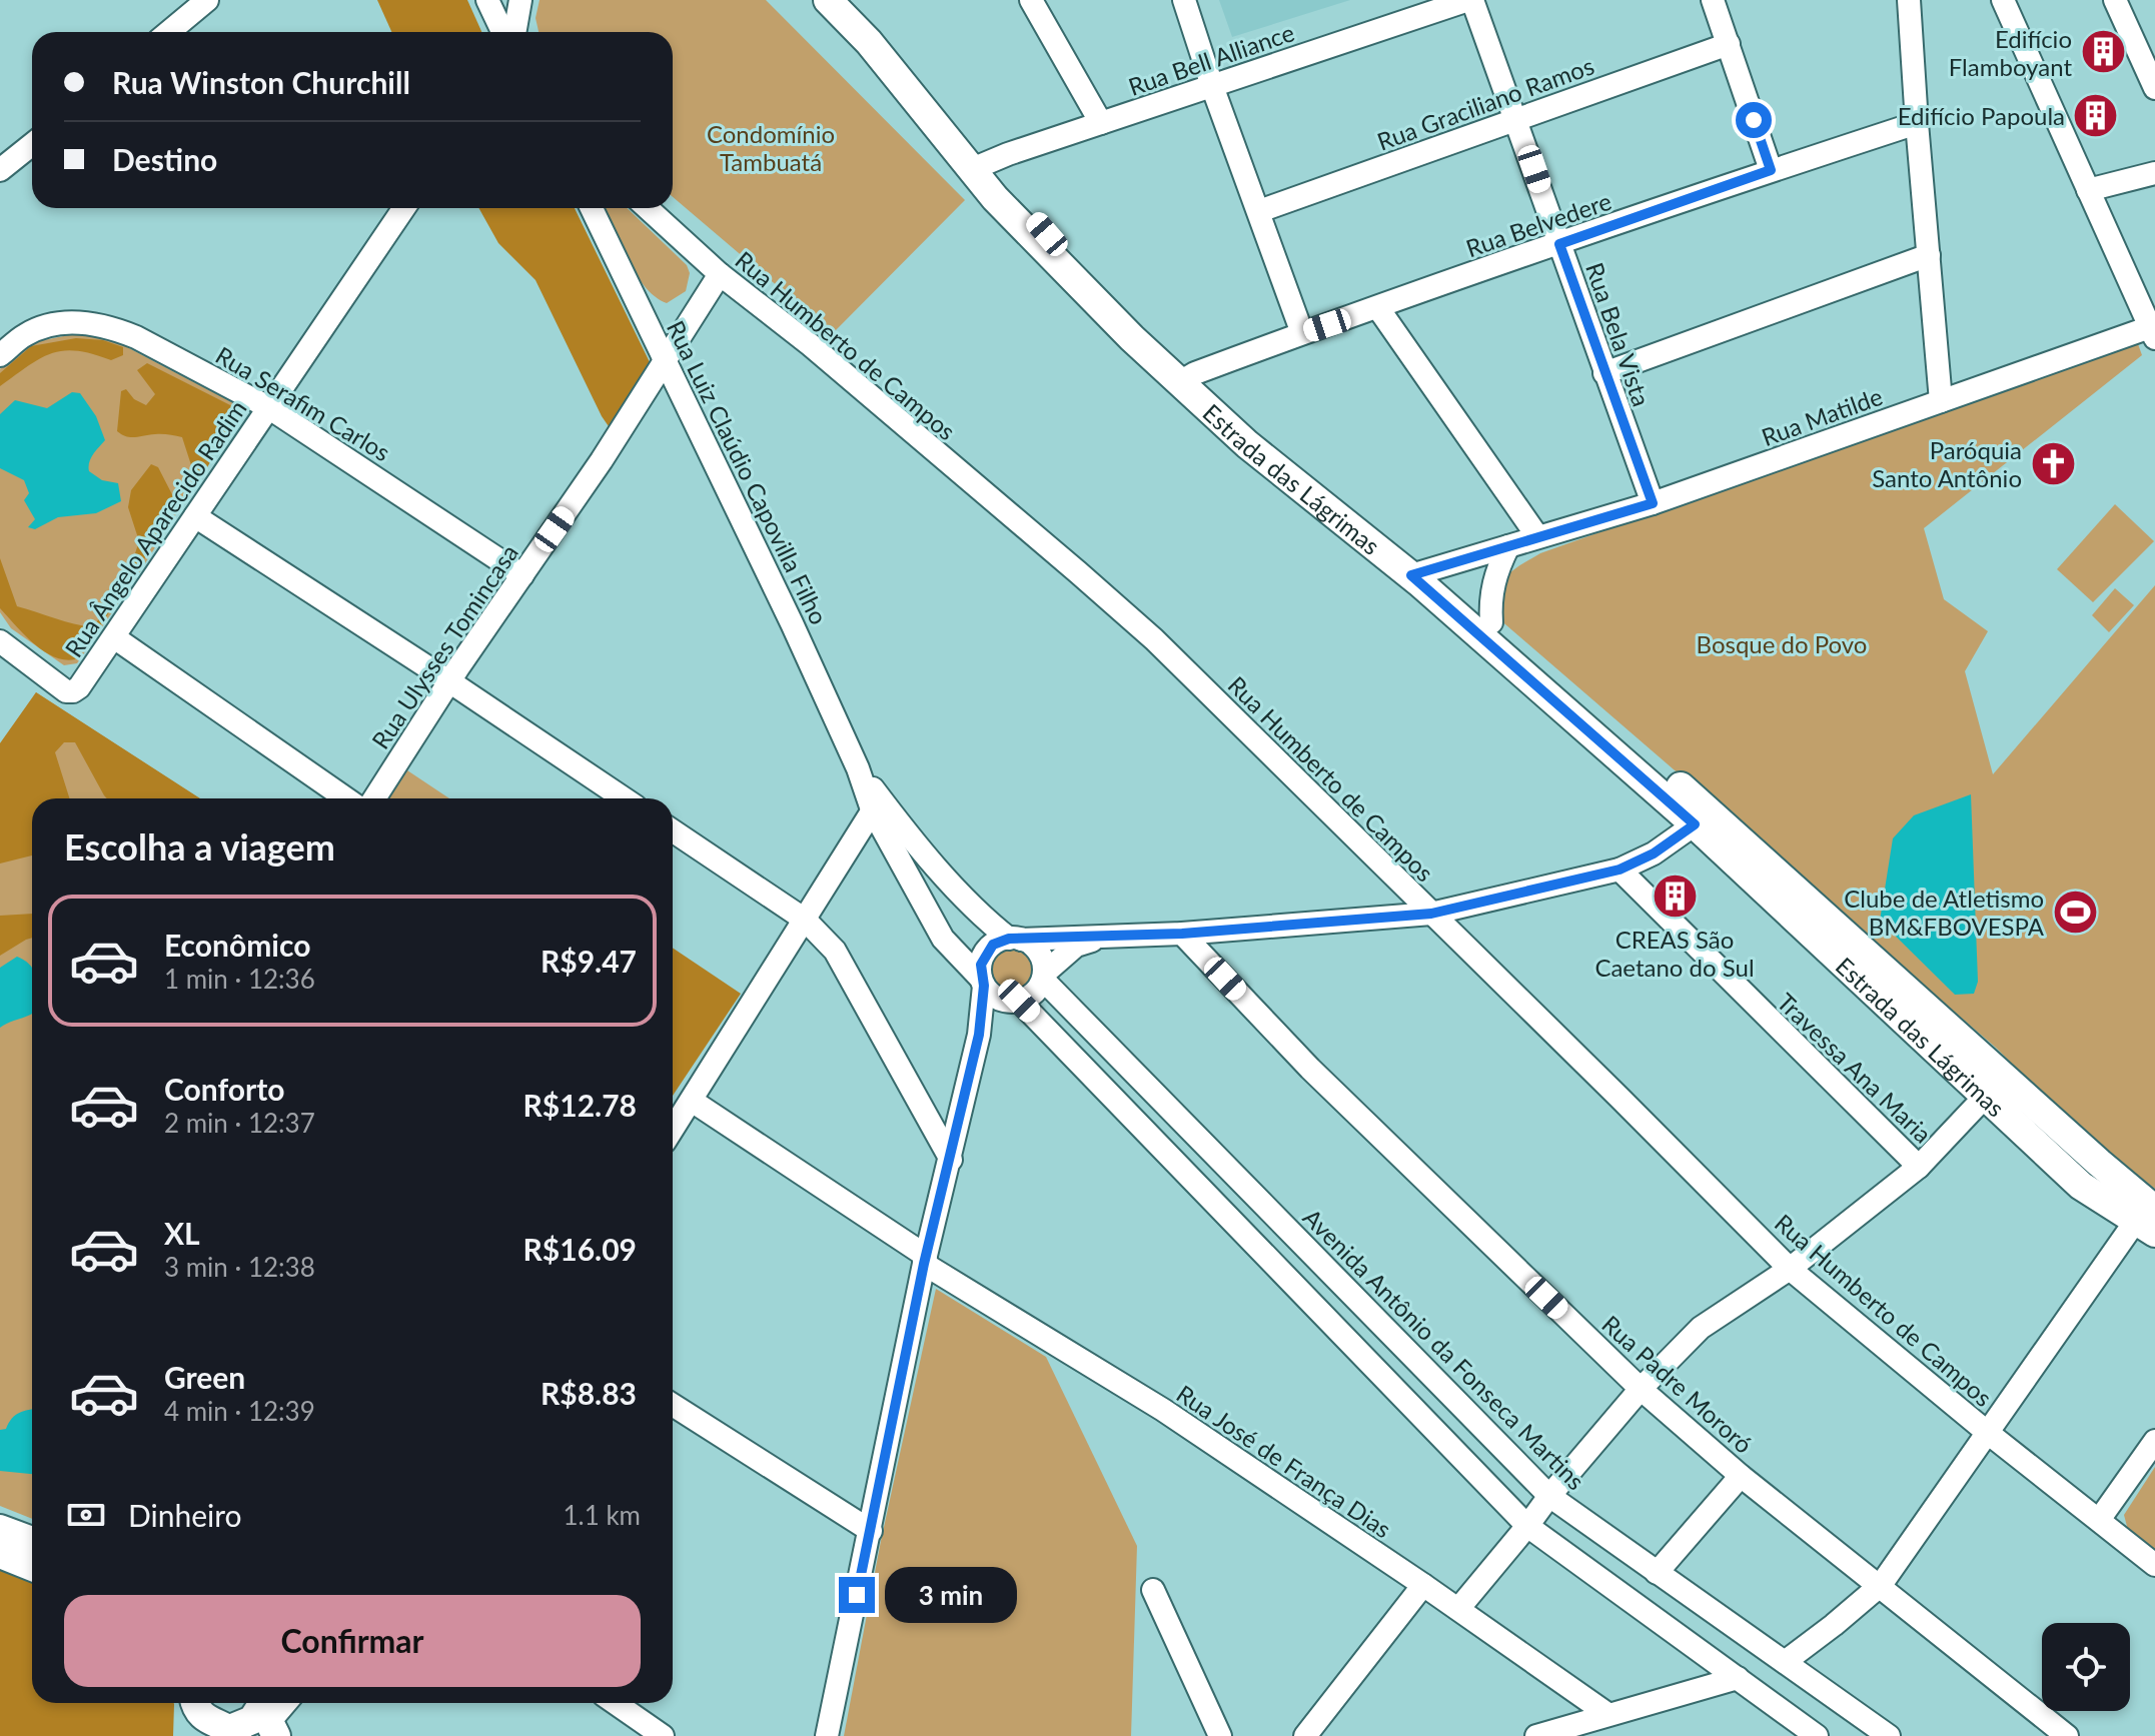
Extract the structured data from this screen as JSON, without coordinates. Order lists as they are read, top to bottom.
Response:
{
  "streets": {
    "main road": ["Estrada das Lágrimas"],
    "street": [
      "Rua Bell Alliance",
      "Rua Graciliano Ramos",
      "Rua Belvedere",
      "Rua Bela Vista",
      "Rua Humberto de Campos",
      "Rua Serafim Carlos",
      "Rua Matilde",
      "Rua Luiz Claúdio Capovilla Filho",
      "Rua Ângelo Aparecido Radim",
      "Rua Ulysses Tomincasa",
      "Travessa Ana Maria",
      "Avenida Antônio da Fonseca Martins",
      "Rua Padre Mororó",
      "Rua José de França Dias"
    ]
  },
  "crossings": [
    ["Rua Bell Alliance", "Rua Bela Vista"],
    ["Rua Bell Alliance", "Estrada das Lágrimas"],
    ["Rua Graciliano Ramos", "Rua Bela Vista"],
    ["Rua Belvedere", "Rua Bela Vista"],
    ["Rua Belvedere", "Estrada das Lágrimas"],
    ["Rua Bela Vista", "Rua Matilde"],
    ["Rua Humberto de Campos", "Rua Ulysses Tomincasa"],
    ["Rua Serafim Carlos", "Rua Ângelo Aparecido Radim"],
    ["Rua Serafim Carlos", "Rua Ulysses Tomincasa"],
    ["Rua Matilde", "Estrada das Lágrimas"],
    ["Rua Luiz Claúdio Capovilla Filho", "Rua Ulysses Tomincasa"],
    ["Rua Luiz Claúdio Capovilla Filho", "Avenida Antônio da Fonseca Martins"]
  ],
  "parks": ["Condomínio Tambuatá", "Bosque do Povo"],
  "places": {
    "building": ["Edifício Flamboyant", "Edifício Papoula", "CREAS São Caetano do Sul"],
    "church": ["Paróquia Santo Antônio"],
    "sports": ["Clube de Atletismo BM&FBOVESPA"]
  },
  "page": {
    "banner": ["Rua Winston Churchill", "Destino"],
    "heading": "Escolha a viagem",
    "list": [
      {
        "name": "Econômico",
        "note": "1 min · 12:36",
        "value": "R$9.47"
      },
      {
        "name": "Conforto",
        "note": "2 min · 12:37",
        "value": "R$12.78"
      },
      {
        "name": "XL",
        "note": "3 min · 12:38",
        "value": "R$16.09"
      },
      {
        "name": "Green",
        "note": "4 min · 12:39",
        "value": "R$8.83"
      }
    ],
    "pay": ["Dinheiro", "1.1 km"],
    "bubble": "3 min",
    "buttons": "Confirmar"
  }
}
